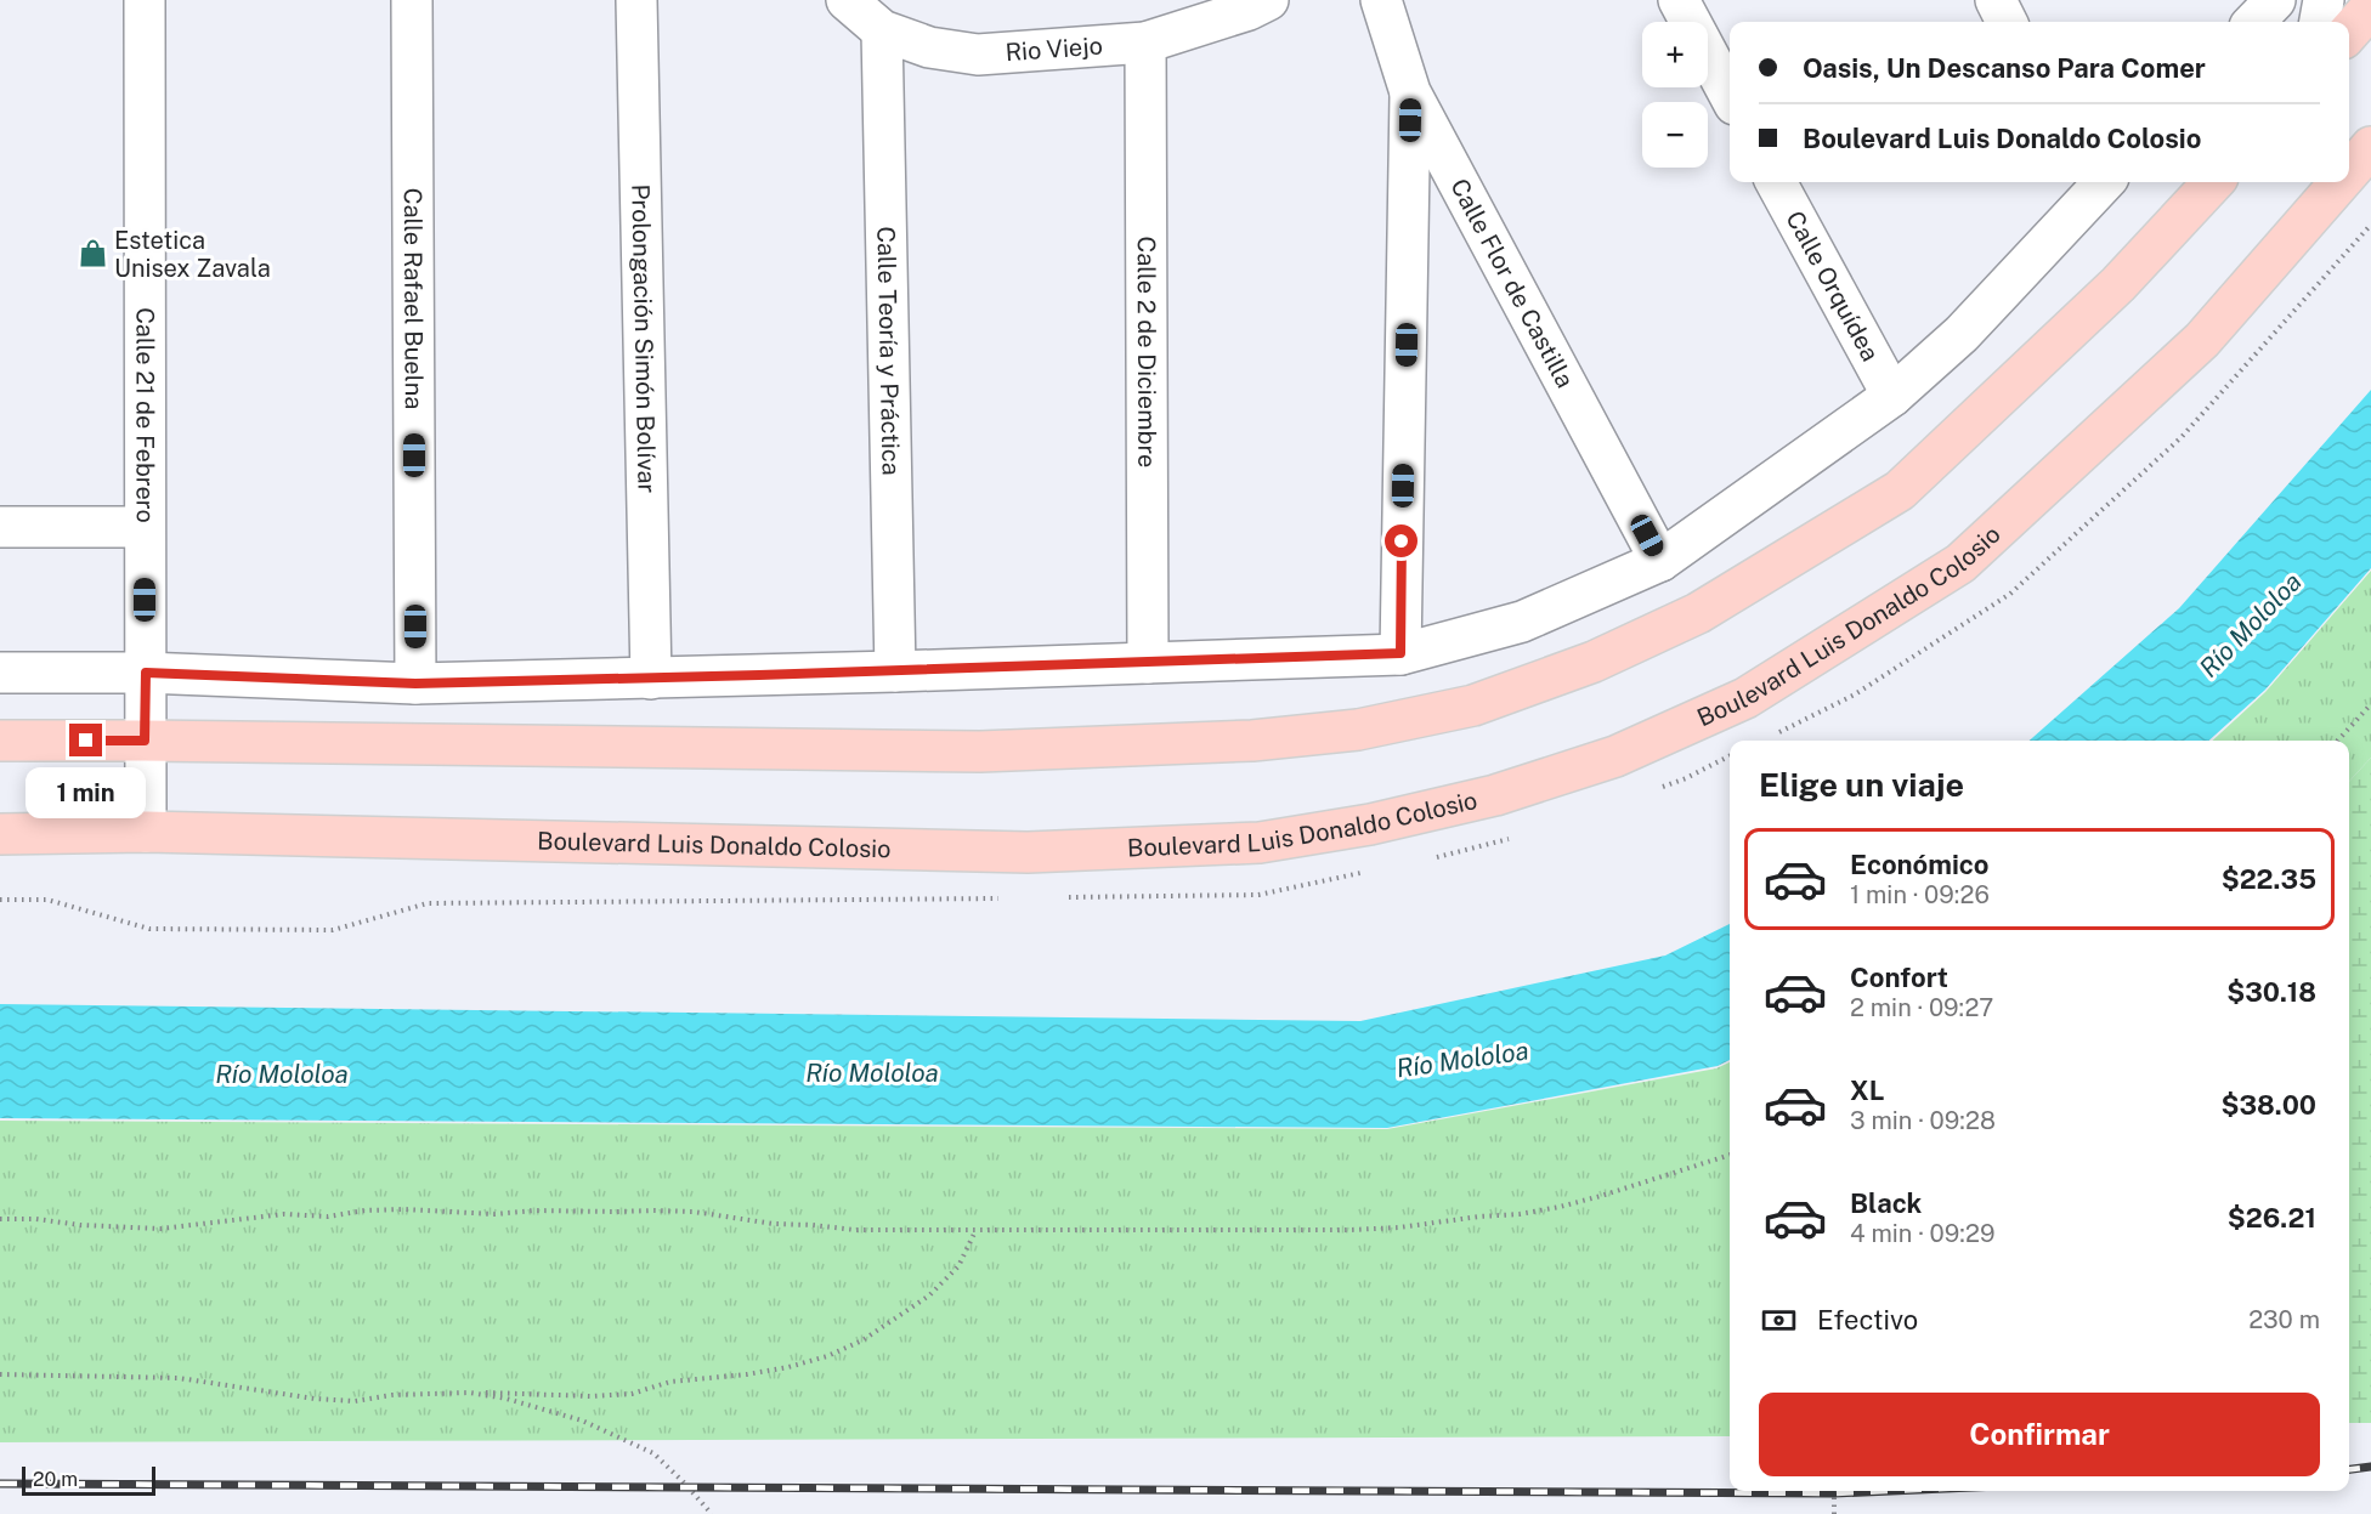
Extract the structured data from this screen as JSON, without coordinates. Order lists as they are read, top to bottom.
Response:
{
  "streets": {
    "main road": ["Boulevard Luis Donaldo Colosio"],
    "street": [
      "Rio Viejo",
      "Calle Flor de Castilla",
      "Calle Orquídea",
      "Calle Rafael Buelna",
      "Prolongación Simón Bolívar",
      "Calle Teoría y Práctica",
      "Calle 2 de Diciembre",
      "Calle 21 de Febrero"
    ]
  },
  "crossings": [
    ["Rio Viejo", "Calle Teoría y Práctica"],
    ["Rio Viejo", "Calle 2 de Diciembre"],
    ["Calle 21 de Febrero", "Boulevard Luis Donaldo Colosio"]
  ],
  "water": ["Río Mololoa"],
  "places": {
    "shop": ["Estetica Unisex Zavala"]
  },
  "scale_bar": "20 m",
  "page": {
    "map_buttons": ["+", "−"],
    "banner": ["Oasis, Un Descanso Para Comer", "Boulevard Luis Donaldo Colosio"],
    "heading": "Elige un viaje",
    "bubble": "1 min",
    "list": [
      {
        "name": "Económico",
        "note": "1 min · 09:26",
        "value": "$22.35"
      },
      {
        "name": "Confort",
        "note": "2 min · 09:27",
        "value": "$30.18"
      },
      {
        "name": "XL",
        "note": "3 min · 09:28",
        "value": "$38.00"
      },
      {
        "name": "Black",
        "note": "4 min · 09:29",
        "value": "$26.21"
      }
    ],
    "pay": ["Efectivo", "230 m"],
    "buttons": "Confirmar",
    "scale": "20 m"
  }
}
